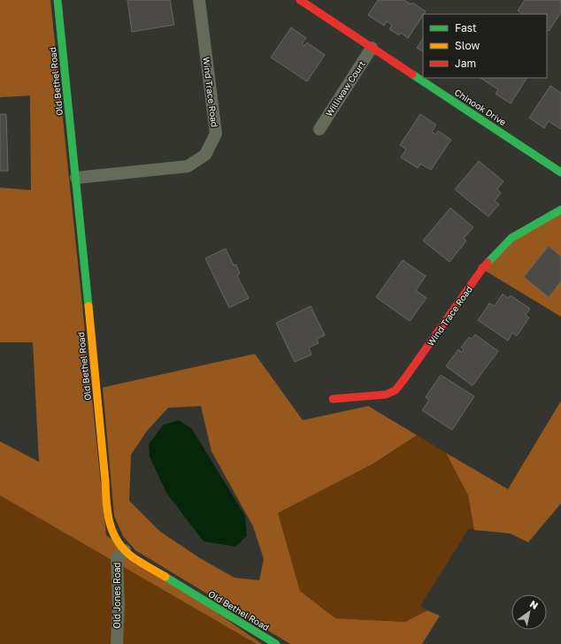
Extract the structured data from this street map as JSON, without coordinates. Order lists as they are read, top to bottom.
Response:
{
  "streets": {
    "street": [
      "Old Bethel Road",
      "Williwaw Court",
      "Wind Trace Road",
      "Chinook Drive",
      "Old Jones Road"
    ]
  },
  "crossings": [
    ["Old Bethel Road", "Wind Trace Road"],
    ["Old Bethel Road", "Old Jones Road"],
    ["Williwaw Court", "Chinook Drive"]
  ],
  "legend": ["Fast", "Slow", "Jam"],
  "north": "top right"
}
